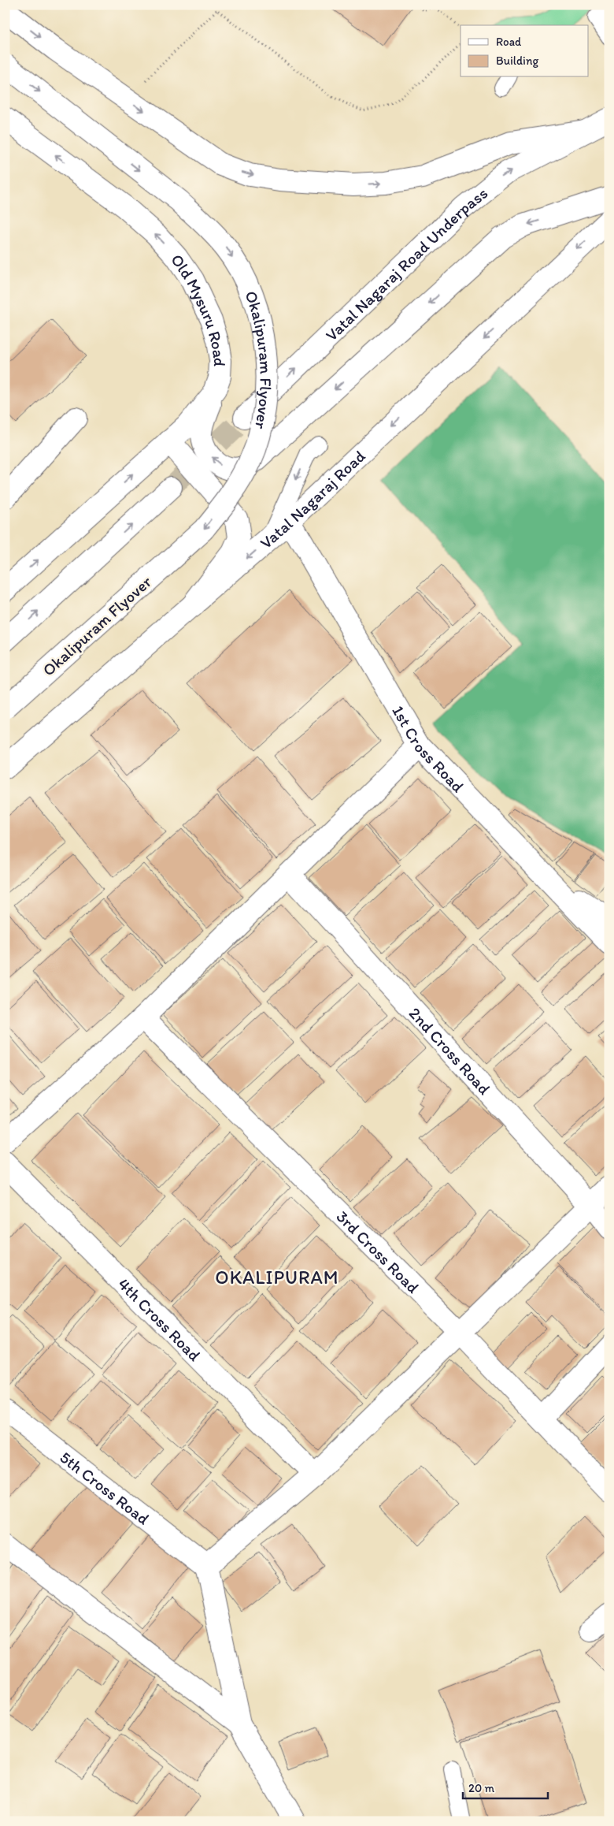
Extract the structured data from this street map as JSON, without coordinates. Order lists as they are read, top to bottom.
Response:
{
  "streets": {
    "main road": [
      "Vatal Nagaraj Road Underpass",
      "Old Mysuru Road",
      "Okalipuram Flyover",
      "Vatal Nagaraj Road",
      "1st Cross Road",
      "2nd Cross Road",
      "3rd Cross Road",
      "4th Cross Road",
      "5th Cross Road"
    ]
  },
  "crossings": [
    ["Vatal Nagaraj Road", "1st Cross Road"]
  ],
  "one_way": ["Vatal Nagaraj Road Underpass", "Vatal Nagaraj Road"],
  "districts": ["OKALIPURAM"],
  "legend": ["Road", "Building"],
  "scale_bar": "20 m"
}
